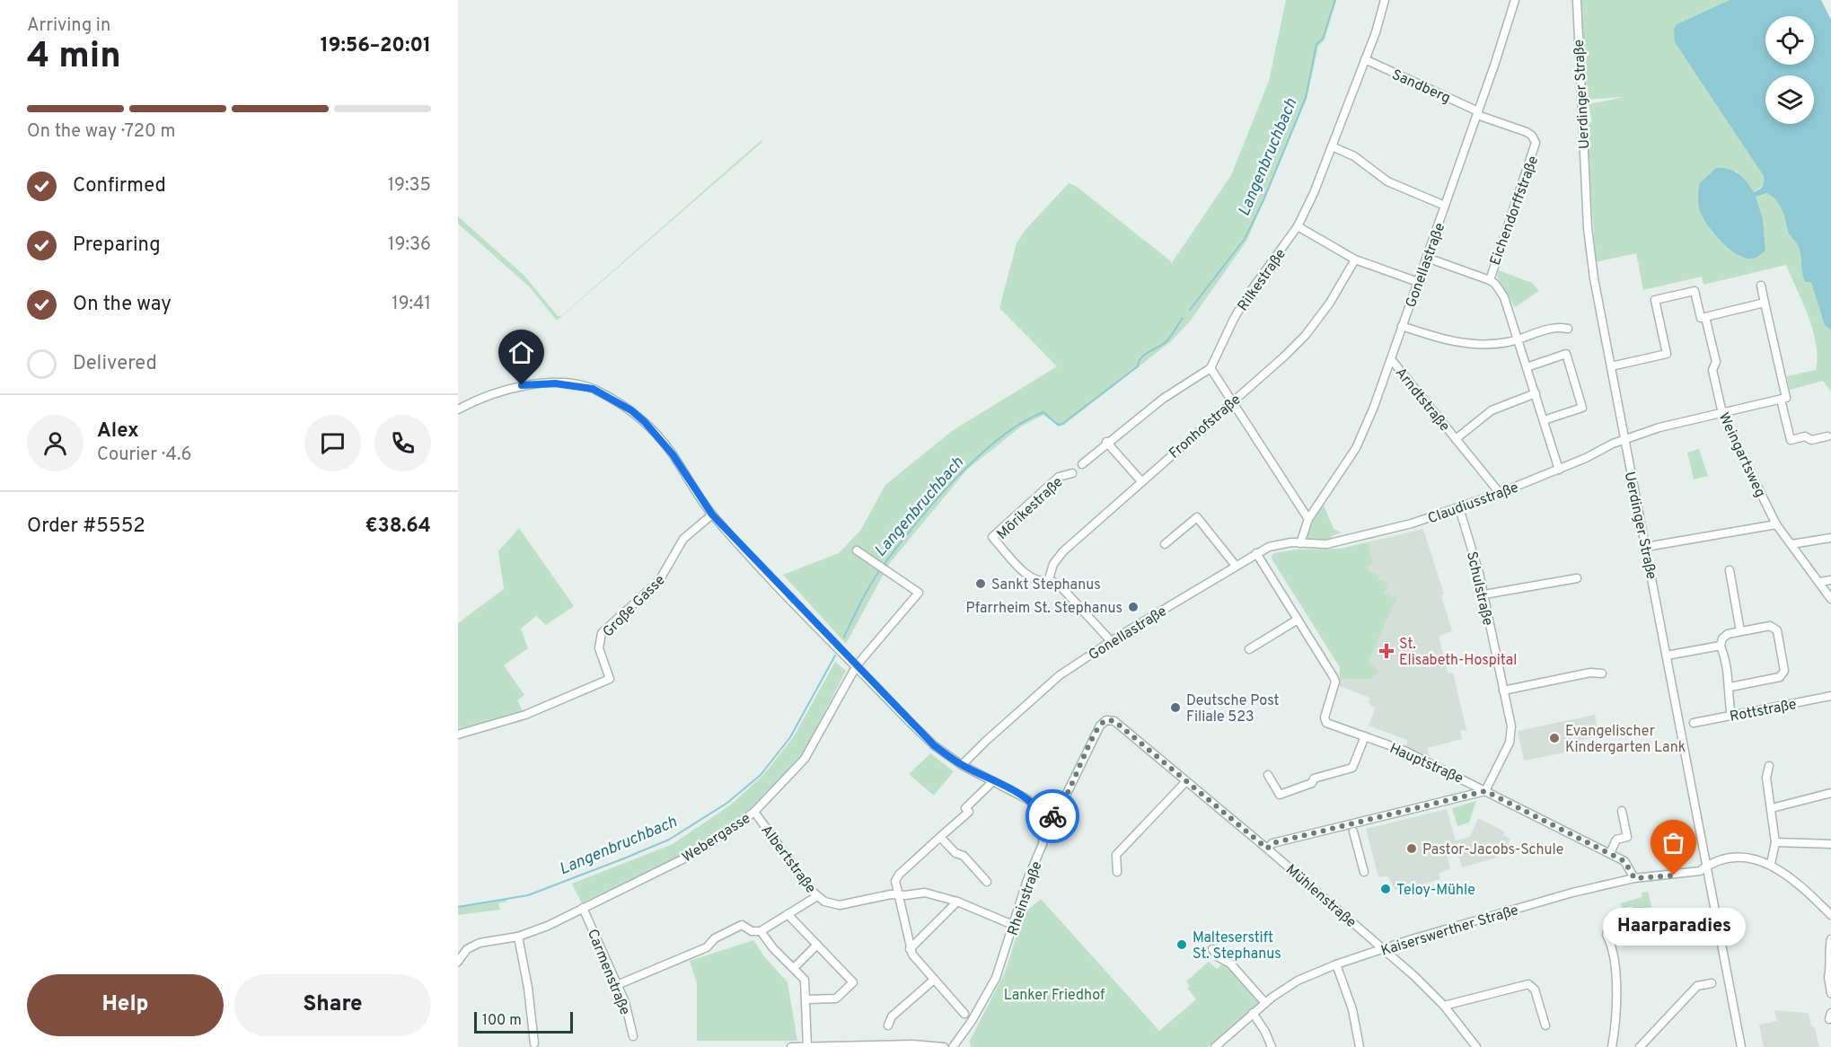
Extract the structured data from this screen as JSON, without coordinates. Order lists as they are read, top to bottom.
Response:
{
  "streets": {
    "street": [
      "Sandberg",
      "Uerdinger Straße",
      "Eichendorffstraße",
      "Gonellastraße",
      "Rilkestraße",
      "Arndtstraße",
      "Fronhofstraße",
      "Weingartsweg",
      "Claudiusstraße",
      "Mörikestraße",
      "Schulstraße",
      "Große Gasse",
      "Rottstraße",
      "Hauptstraße",
      "Webergasse",
      "Albertstraße",
      "Mühlenstraße",
      "Rheinstraße",
      "Kaiserswerther Straße",
      "Carmenstraße"
    ]
  },
  "crossings": [
    ["Sandberg", "Eichendorffstraße"],
    ["Sandberg", "Gonellastraße"],
    ["Sandberg", "Rilkestraße"],
    ["Uerdinger Straße", "Weingartsweg"],
    ["Uerdinger Straße", "Claudiusstraße"],
    ["Uerdinger Straße", "Kaiserswerther Straße"],
    ["Eichendorffstraße", "Gonellastraße"],
    ["Gonellastraße", "Arndtstraße"],
    ["Gonellastraße", "Claudiusstraße"],
    ["Arndtstraße", "Claudiusstraße"],
    ["Fronhofstraße", "Mörikestraße"],
    ["Weingartsweg", "Claudiusstraße"],
    ["Claudiusstraße", "Schulstraße"],
    ["Schulstraße", "Hauptstraße"],
    ["Hauptstraße", "Kaiserswerther Straße"],
    ["Webergasse", "Albertstraße"],
    ["Webergasse", "Carmenstraße"],
    ["Albertstraße", "Rheinstraße"],
    ["Mühlenstraße", "Rheinstraße"],
    ["Mühlenstraße", "Kaiserswerther Straße"]
  ],
  "water": ["Langenbruchbach"],
  "parks": ["Lanker Friedhof"],
  "places": {
    "other": [
      "Sankt Stephanus",
      "Pfarrheim St. Stephanus",
      "Deutsche Post Filiale 523",
      "Evangelischer Kindergarten Lank",
      "Pastor-Jacobs-Schule",
      "Haarparadies",
      "Teloy-Mühle",
      "Malteserstift St. Stephanus"
    ],
    "health": ["St. Elisabeth-Hospital"]
  },
  "scale_bar": "100 m",
  "page": {
    "heading": ["4 min", "Arriving in", "19:56–20:01"],
    "panel": [
      "Alex",
      "Courier · 4.6",
      "Order #5552",
      "€38.64"
    ],
    "bar": "On the way · 720 m",
    "list": [
      ["Confirmed", "19:35"],
      ["Preparing", "19:36"],
      ["On the way", "19:41"],
      "Delivered"
    ],
    "bubble": "Haarparadies",
    "buttons": ["Help", "Share"],
    "scale": "100 m"
  }
}
